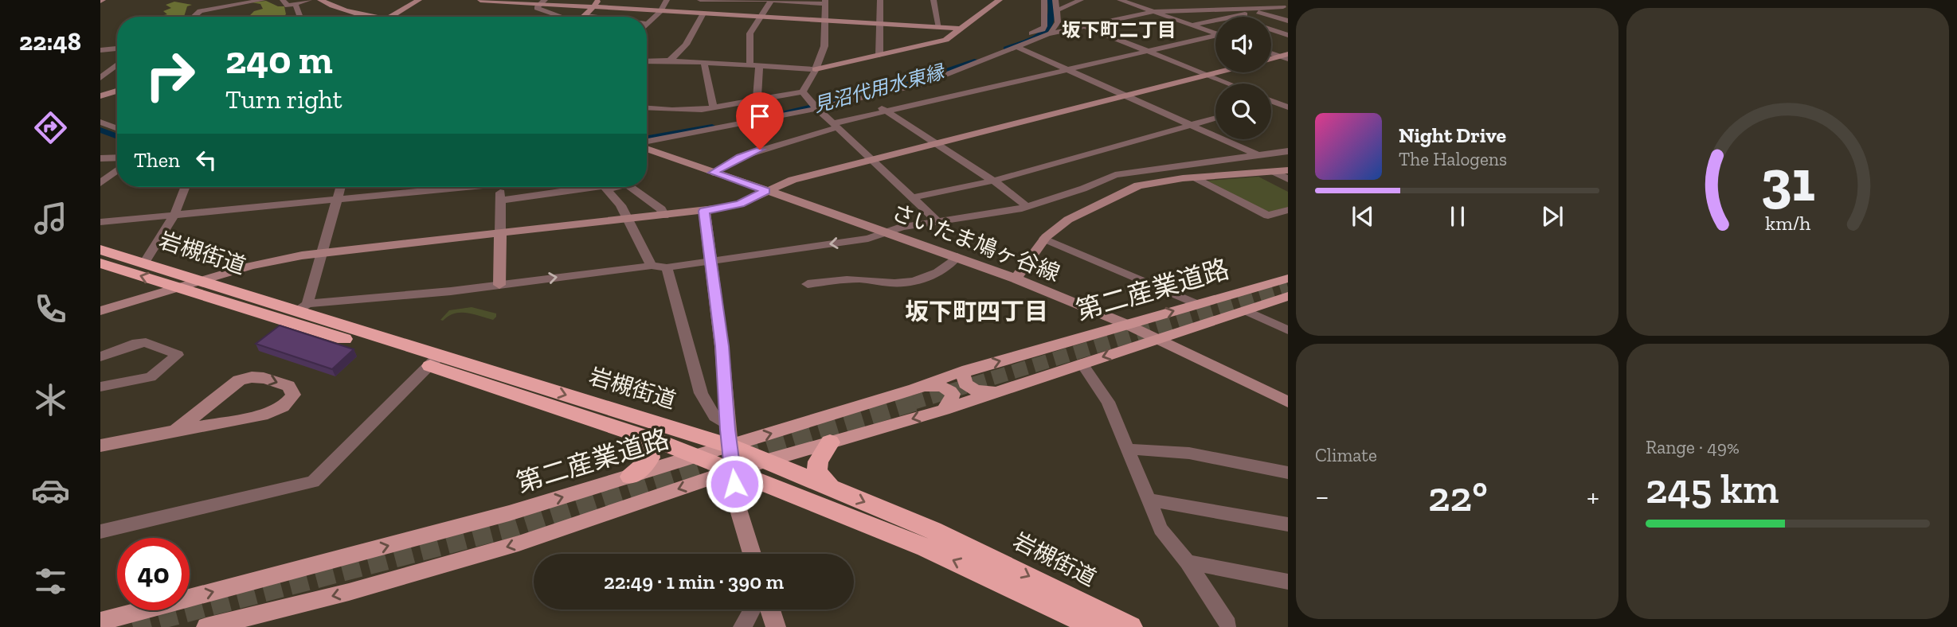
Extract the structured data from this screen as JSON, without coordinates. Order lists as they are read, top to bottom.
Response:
{
  "streets": {
    "highway": ["岩槻街道"],
    "main road": ["第二産業道路"],
    "street": ["さいたま鳩ヶ谷線"]
  },
  "crossings": [
    ["さいたま鳩ヶ谷線", "第二産業道路"],
    ["岩槻街道", "第二産業道路"]
  ],
  "districts": ["坂下町二丁目", "坂下町四丁目"],
  "water": ["見沼代用水東縁"],
  "page": {
    "tabs": "22:48",
    "turn": ["240 m", "Turn right"],
    "song": ["Night Drive", "The Halogens"],
    "then": "Then",
    "tile": [
      "Climate",
      ["Range · 49%", "245 km"]
    ],
    "heat": ["−", "22°", "+"],
    "limit": "40",
    "trip": "22:49 · 1 min · 390 m",
    "gauge": ["31", "km/h"]
  }
}
